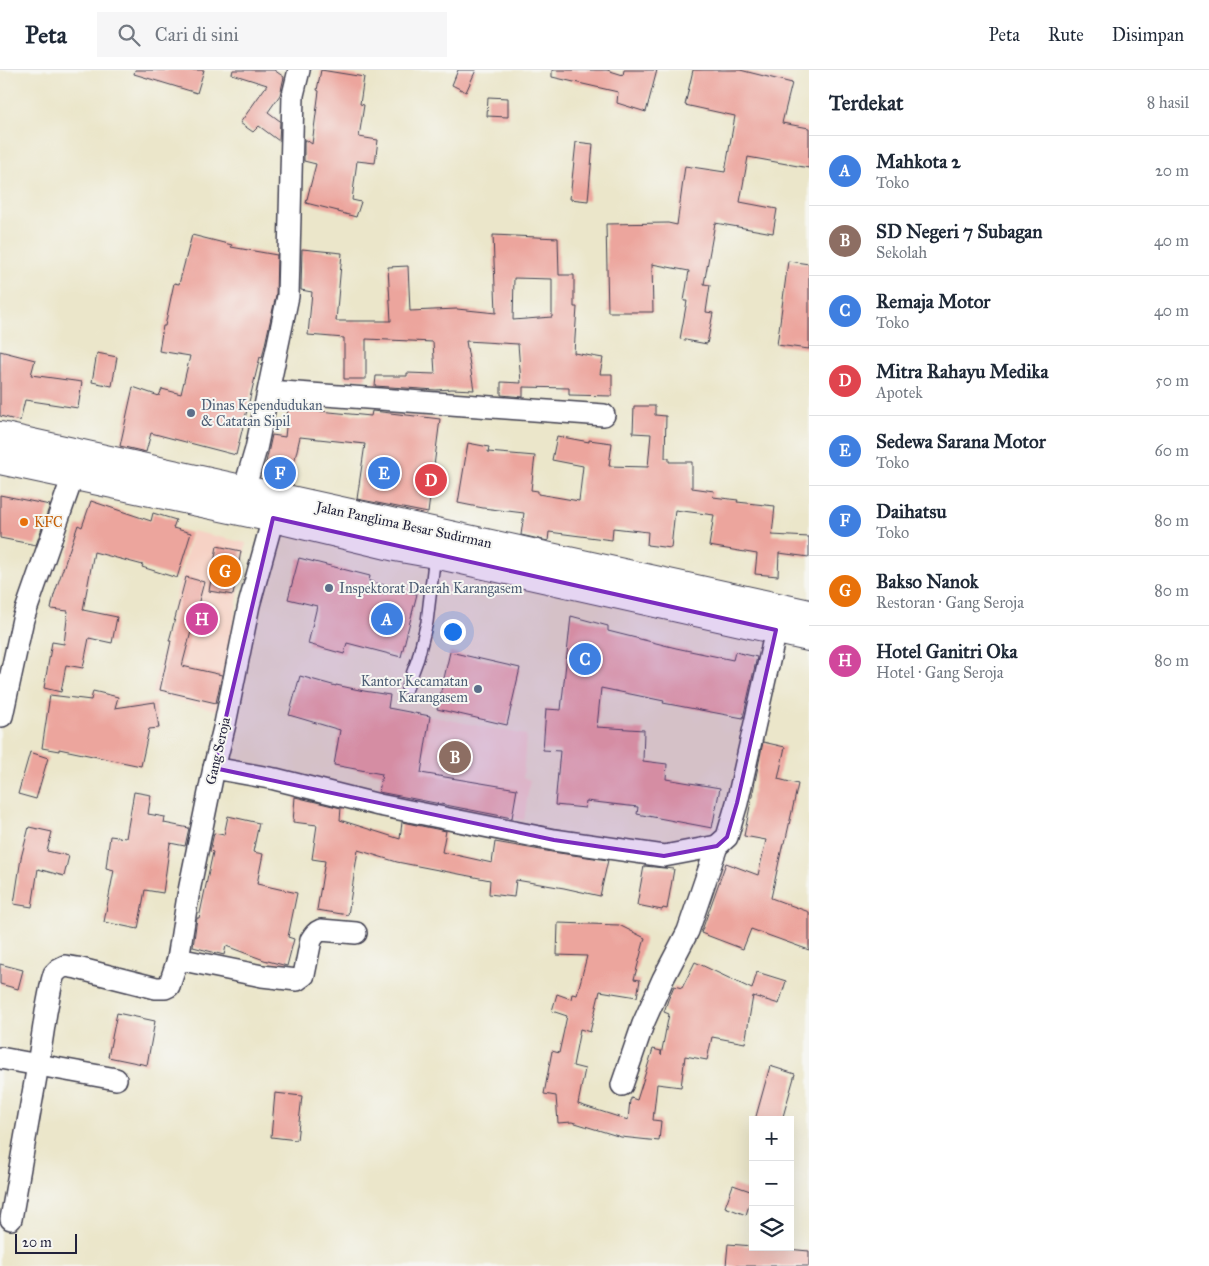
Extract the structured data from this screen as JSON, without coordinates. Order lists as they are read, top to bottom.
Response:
{
  "streets": {
    "highway": ["Jalan Panglima Besar Sudirman"],
    "street": ["Gang Seroja"]
  },
  "crossings": [
    ["Jalan Panglima Besar Sudirman", "Gang Seroja"]
  ],
  "places": [
    "Dinas Kependudukan & Catatan Sipil",
    "KFC",
    "Inspektorat Daerah Karangasem",
    "Kantor Kecamatan Karangasem"
  ],
  "scale_bar": "20 m",
  "page": {
    "header": "Peta",
    "search": "Cari di sini",
    "nav": ["Peta", "Rute", "Disimpan"],
    "heading": ["Terdekat", "8 hasil"],
    "list": [
      {
        "mark": "A",
        "name": "Mahkota 2",
        "note": "Toko",
        "value": "20 m"
      },
      {
        "mark": "B",
        "name": "SD Negeri 7 Subagan",
        "note": "Sekolah",
        "value": "40 m"
      },
      {
        "mark": "C",
        "name": "Remaja Motor",
        "note": "Toko",
        "value": "40 m"
      },
      {
        "mark": "D",
        "name": "Mitra Rahayu Medika",
        "note": "Apotek",
        "value": "50 m"
      },
      {
        "mark": "E",
        "name": "Sedewa Sarana Motor",
        "note": "Toko",
        "value": "60 m"
      },
      {
        "mark": "F",
        "name": "Daihatsu",
        "note": "Toko",
        "value": "80 m"
      },
      {
        "mark": "G",
        "name": "Bakso Nanok",
        "note": "Restoran · Gang Seroja",
        "value": "80 m"
      },
      {
        "mark": "H",
        "name": "Hotel Ganitri Oka",
        "note": "Hotel · Gang Seroja",
        "value": "80 m"
      }
    ],
    "pins": [
      "E",
      "F",
      "D",
      "G",
      "A",
      "H",
      "C",
      "B"
    ],
    "map_buttons": ["+", "−"],
    "scale": "20 m"
  }
}
